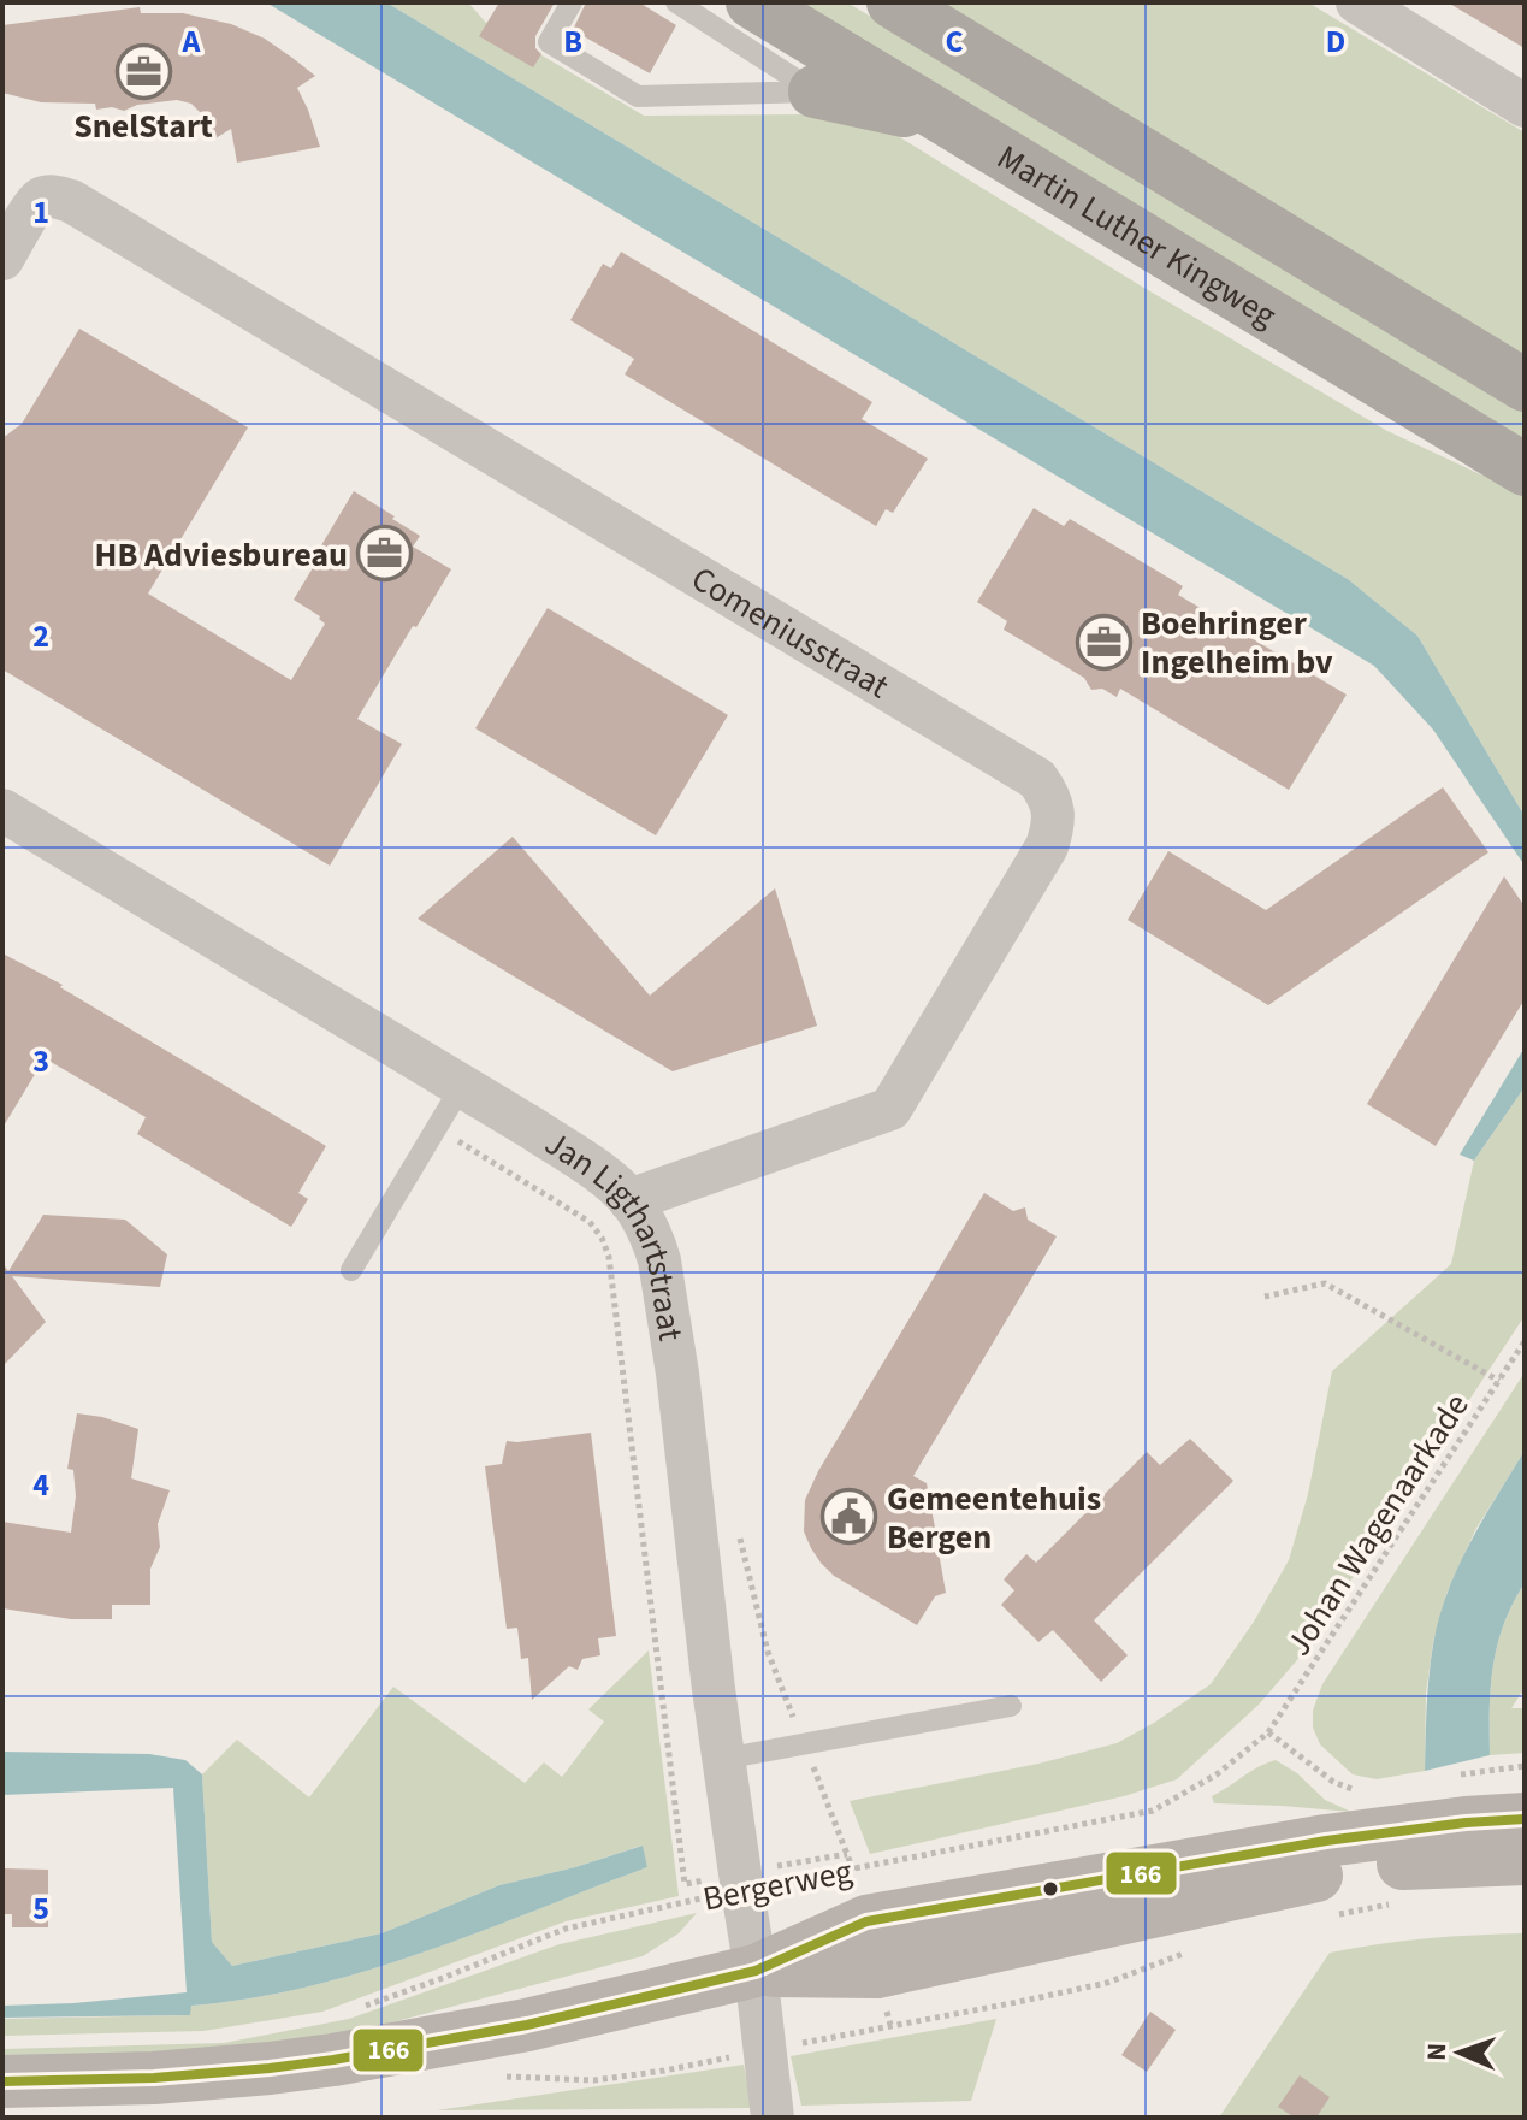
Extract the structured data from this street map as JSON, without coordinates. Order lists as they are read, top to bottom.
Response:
{
  "streets": {
    "highway": ["Martin Luther Kingweg"],
    "main road": ["Bergerweg"],
    "street": ["Comeniusstraat", "Jan Ligthartstraat"],
    "path": ["Johan Wagenaarkade"]
  },
  "crossings": [
    ["Comeniusstraat", "Jan Ligthartstraat"],
    ["Jan Ligthartstraat", "Bergerweg"],
    ["Johan Wagenaarkade", "Bergerweg"]
  ],
  "places": {
    "office": ["SnelStart", "HB Adviesbureau", "Boehringer Ingelheim bv"],
    "public building": ["Gemeentehuis Bergen"]
  },
  "lines": ["transit line 166"],
  "north": "left",
  "grid": {
    "columns": [
      "A",
      "B",
      "C",
      "D"
    ],
    "rows": [
      "1",
      "2",
      "3",
      "4",
      "5"
    ]
  }
}
